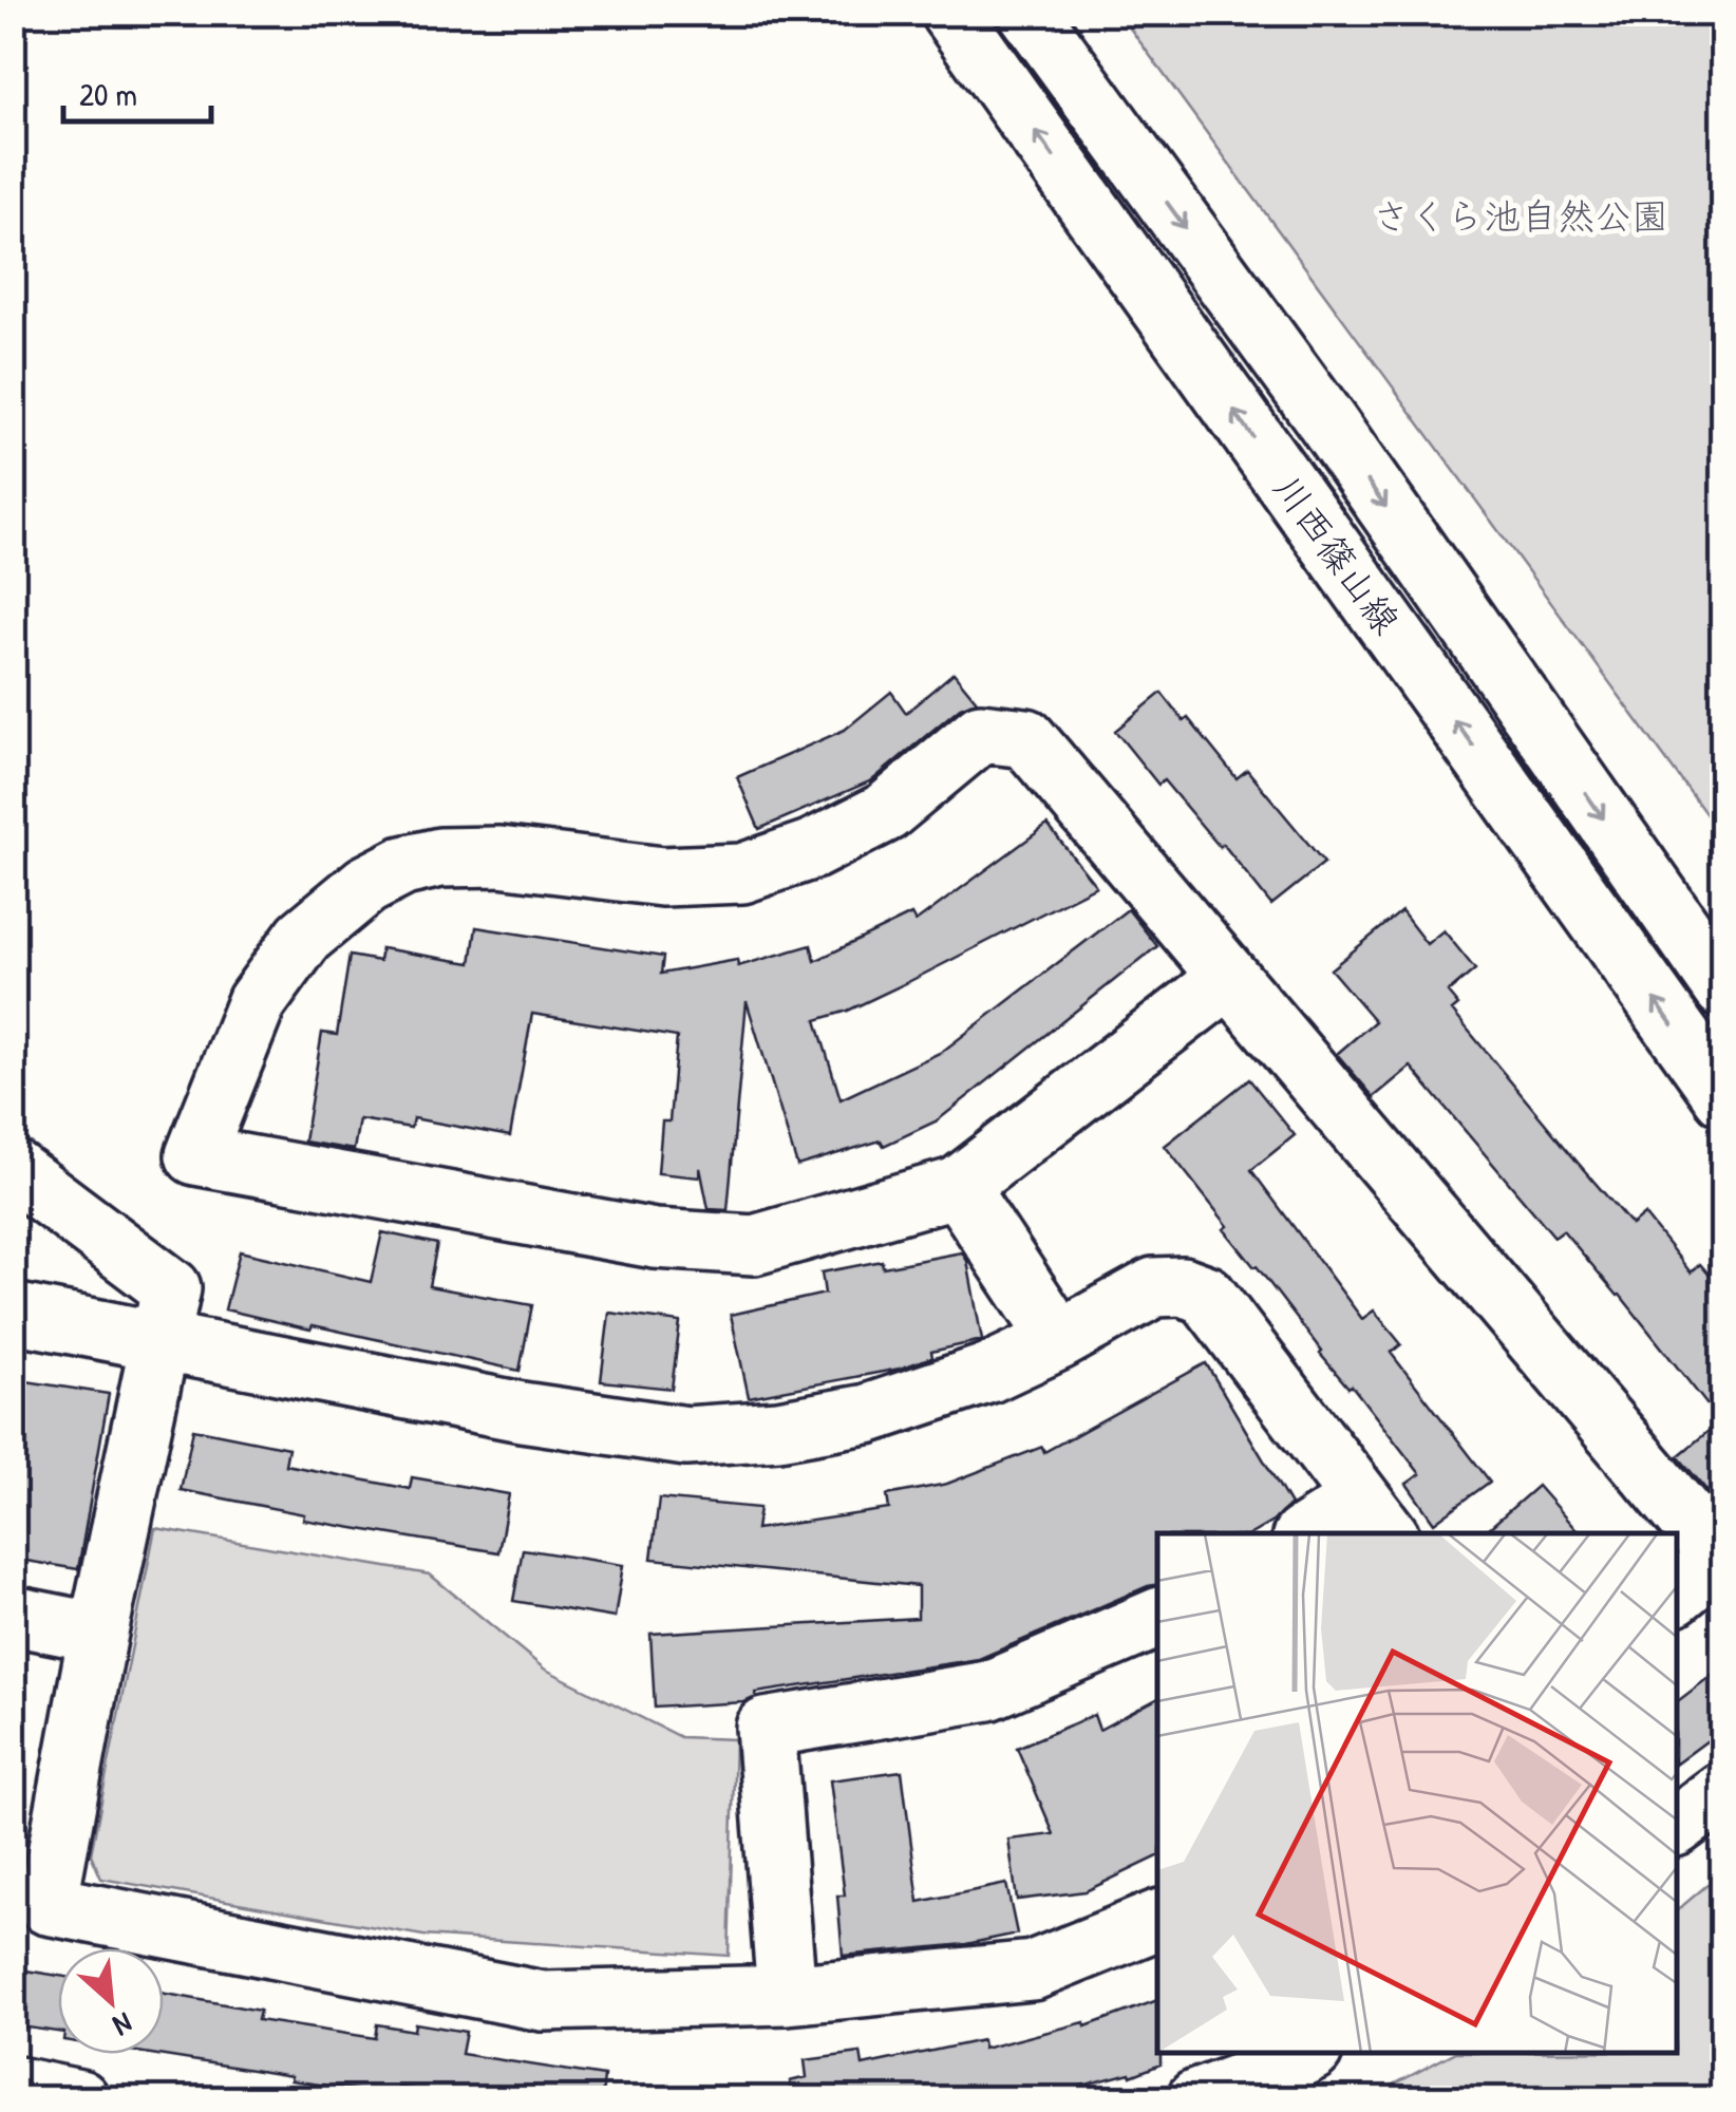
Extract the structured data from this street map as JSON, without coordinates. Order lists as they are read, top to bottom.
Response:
{
  "streets": {
    "street": ["川西篠山線"]
  },
  "parks": ["さくら池自然公園"],
  "scale_bar": "20 m",
  "north": "bottom right"
}
